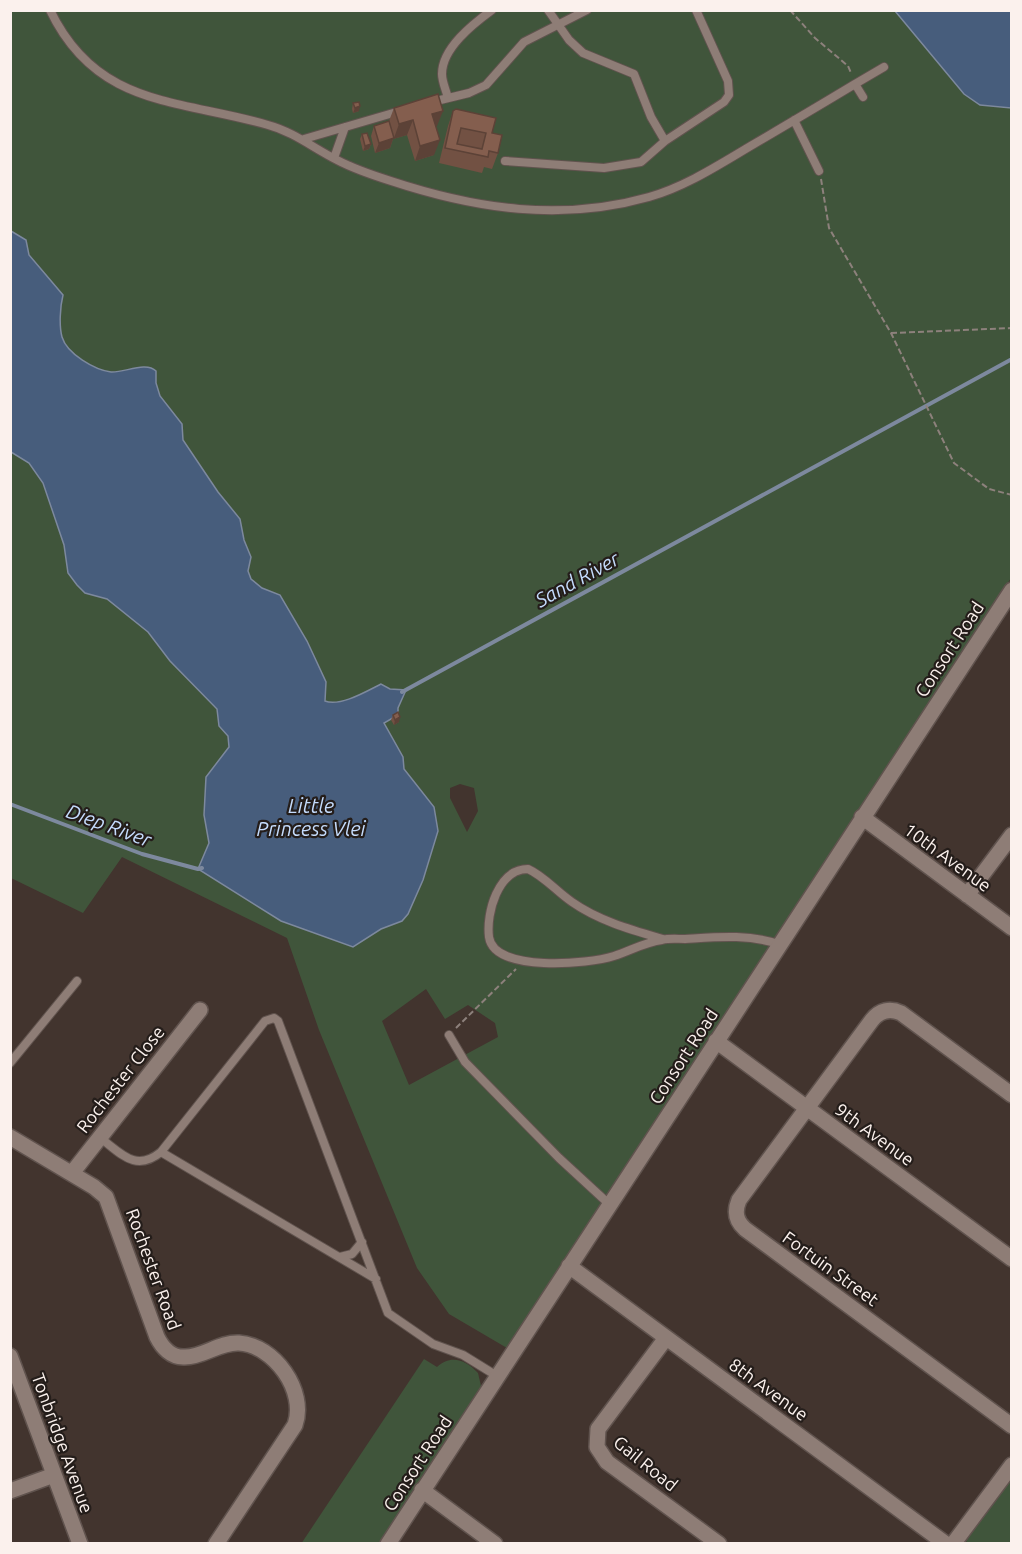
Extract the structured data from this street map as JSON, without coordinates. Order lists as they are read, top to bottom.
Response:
{
  "streets": {
    "street": [
      "Consort Road",
      "10th Avenue",
      "Rochester Close",
      "9th Avenue",
      "Fortuin Street",
      "Rochester Road",
      "8th Avenue",
      "Tonbridge Avenue",
      "Gail Road"
    ]
  },
  "crossings": [
    ["Consort Road", "10th Avenue"],
    ["Consort Road", "9th Avenue"],
    ["Consort Road", "8th Avenue"],
    ["Rochester Close", "Rochester Road"],
    ["9th Avenue", "Fortuin Street"],
    ["8th Avenue", "Gail Road"]
  ],
  "water": ["Sand River", "Little Princess Vlei", "Diep River"]
}
